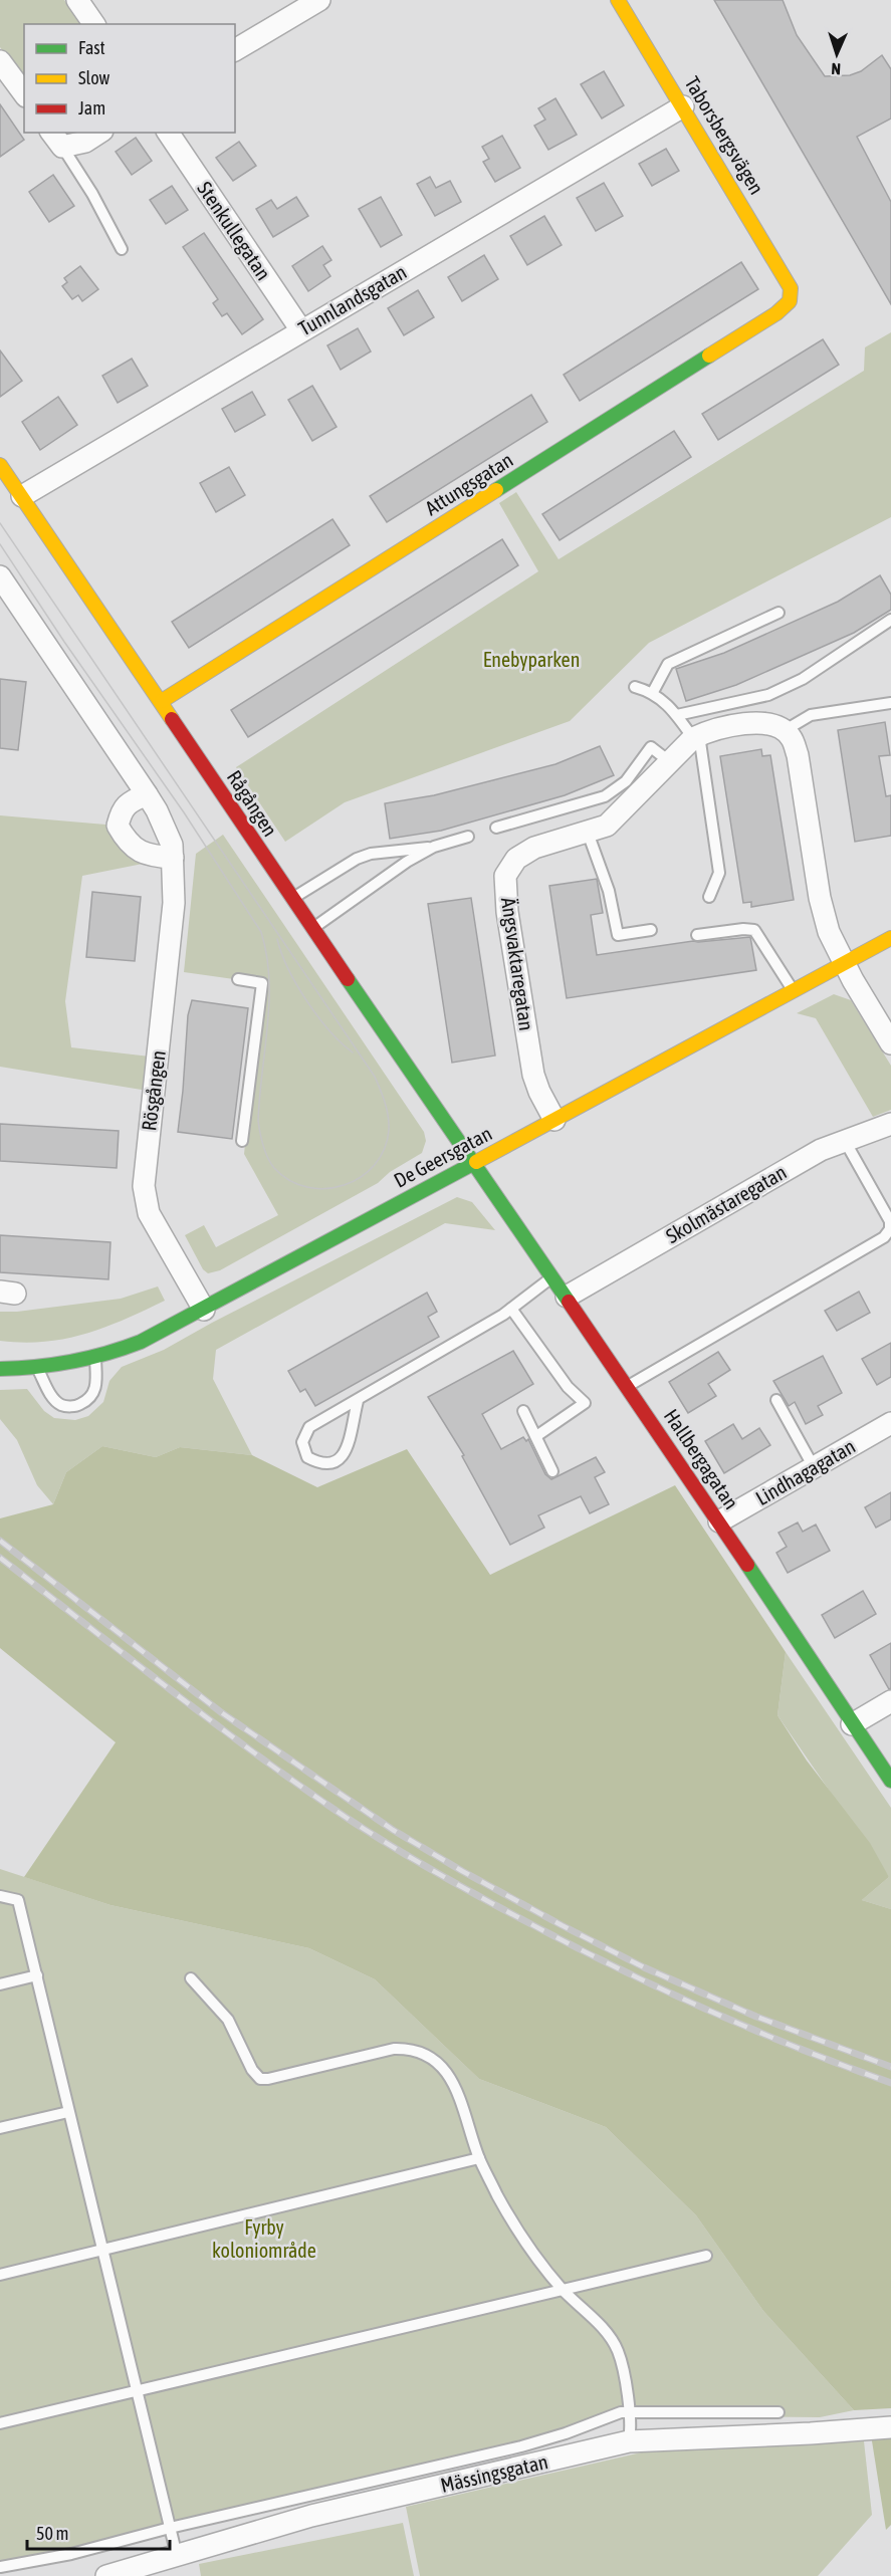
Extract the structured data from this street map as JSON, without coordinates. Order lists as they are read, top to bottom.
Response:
{
  "streets": {
    "street": [
      "Taborsbergsvägen",
      "Stenkullegatan",
      "Tunnlandsgatan",
      "Attungsgatan",
      "Rågången",
      "Ängsvaktaregatan",
      "Rösgången",
      "De Geersgatan",
      "Skolmästaregatan",
      "Hallbergagatan",
      "Lindhagagatan",
      "Mässingsgatan"
    ]
  },
  "crossings": [
    ["Taborsbergsvägen", "Tunnlandsgatan"],
    ["Taborsbergsvägen", "Attungsgatan"],
    ["Stenkullegatan", "Tunnlandsgatan"],
    ["Tunnlandsgatan", "Rågången"],
    ["Attungsgatan", "Rågången"],
    ["Rågången", "De Geersgatan"],
    ["Rågången", "Hallbergagatan"],
    ["Ängsvaktaregatan", "De Geersgatan"],
    ["Rösgången", "De Geersgatan"],
    ["De Geersgatan", "Hallbergagatan"],
    ["Skolmästaregatan", "Hallbergagatan"],
    ["Hallbergagatan", "Lindhagagatan"]
  ],
  "parks": ["Enebyparken", "Fyrby koloniområde"],
  "legend": ["Fast", "Slow", "Jam"],
  "scale_bar": "50 m",
  "north": "bottom"
}
